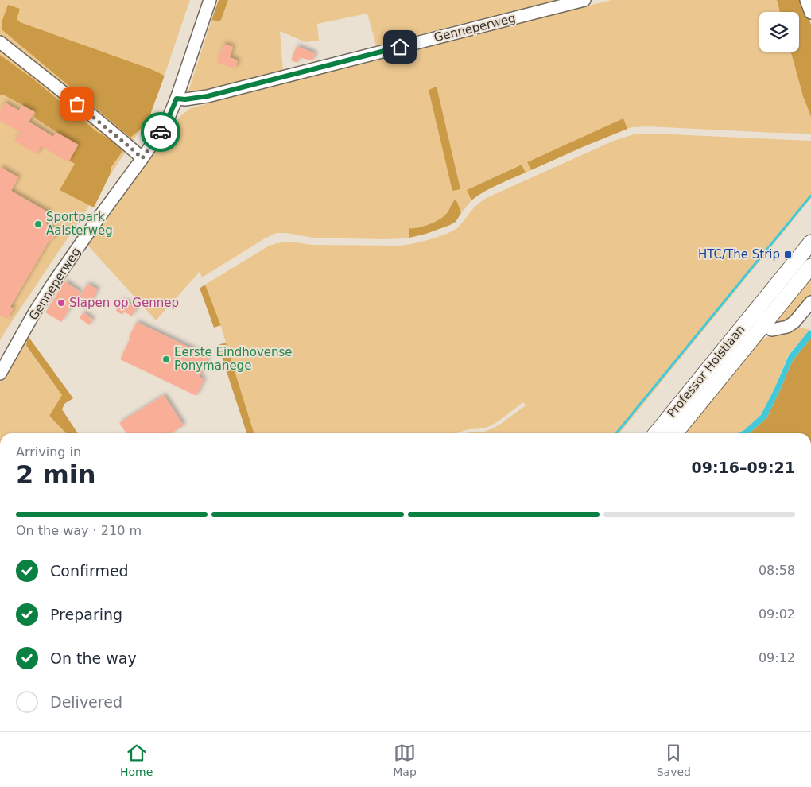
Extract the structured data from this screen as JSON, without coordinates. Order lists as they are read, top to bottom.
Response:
{
  "streets": {
    "main road": ["Professor Holstlaan"],
    "street": ["Genneperweg"]
  },
  "places": {
    "other": ["Sportpark Aalsterweg", "Slapen op Gennep", "Eerste Eindhovense Ponymanege"],
    "transit": ["HTC/The Strip"]
  },
  "page": {
    "heading": ["2 min", "Arriving in", "09:16–09:21"],
    "bar": "On the way · 210 m",
    "list": [
      ["Confirmed", "08:58"],
      ["Preparing", "09:02"],
      ["On the way", "09:12"],
      "Delivered"
    ],
    "tabs": ["Home", "Map", "Saved"]
  }
}
